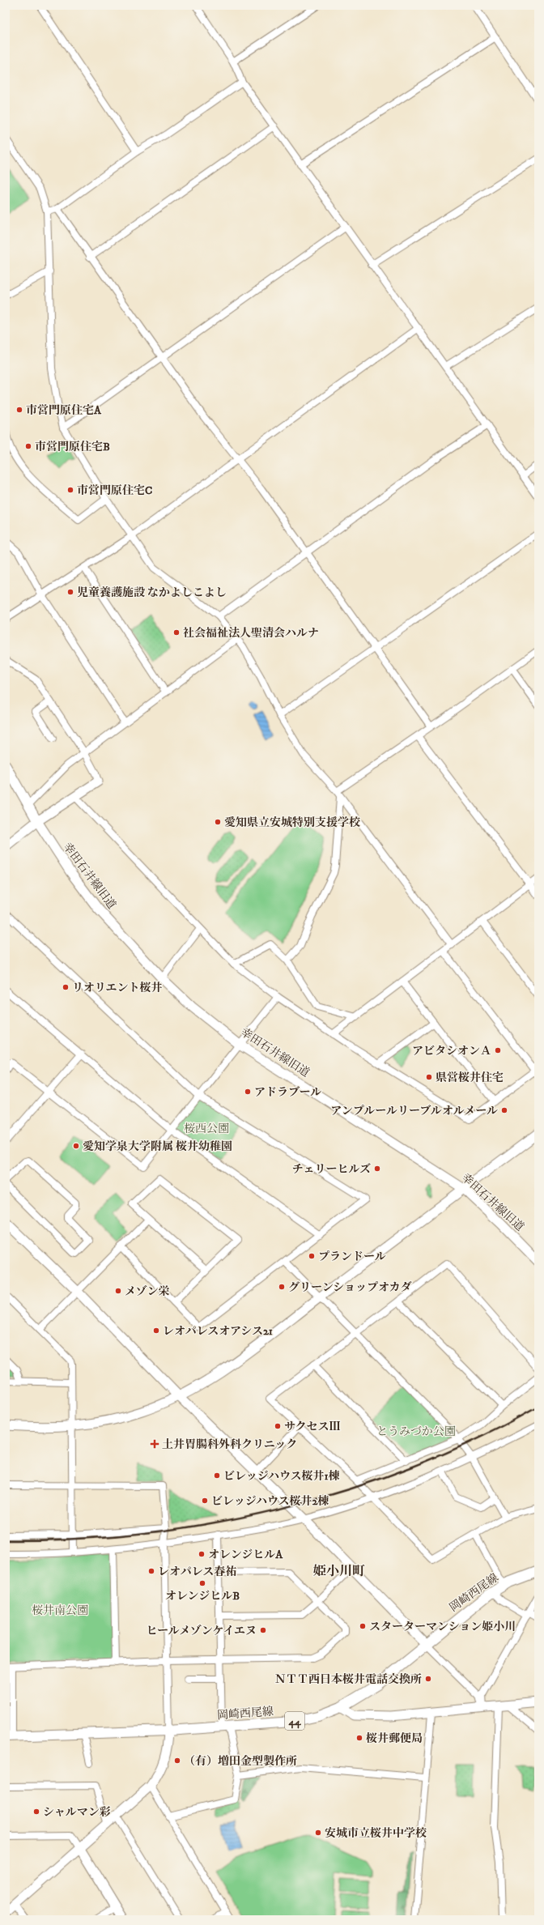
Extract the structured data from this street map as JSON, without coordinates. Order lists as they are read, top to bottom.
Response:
{
  "streets": {
    "main road": ["岡崎西尾線", "44"],
    "street": ["幸田石井線旧道"]
  },
  "districts": ["姫小川町"],
  "parks": ["桜西公園", "とうみづか公園", "桜井南公園"],
  "places": {
    "other": [
      "市営門原住宅A",
      "市営門原住宅B",
      "市営門原住宅C",
      "児童養護施設 なかよしこよし",
      "社会福祉法人聖清会ハルナ",
      "愛知県立安城特別支援学校",
      "リオリエント桜井",
      "アビタシオンＡ",
      "県営桜井住宅",
      "アドラブール",
      "アンプルールリーブルオルメール",
      "愛知学泉大学附属 桜井幼稚園",
      "チェリーヒルズ",
      "プランドール",
      "グリーンショップオカダ",
      "メゾン栄",
      "レオパレスオアシス21",
      "サクセスⅢ",
      "ビレッジハウス桜井1棟",
      "ビレッジハウス桜井2棟",
      "オレンジヒルA",
      "レオパレス春祐",
      "オレンジヒルB",
      "スターターマンション姫小川",
      "ヒールメゾンケイエヌ",
      "ＮＴＴ西日本桜井電話交換所",
      "桜井郵便局",
      "（有）増田金型製作所",
      "シャルマン彩",
      "安城市立桜井中学校"
    ],
    "health": ["土井胃腸科外科クリニック"]
  }
}
